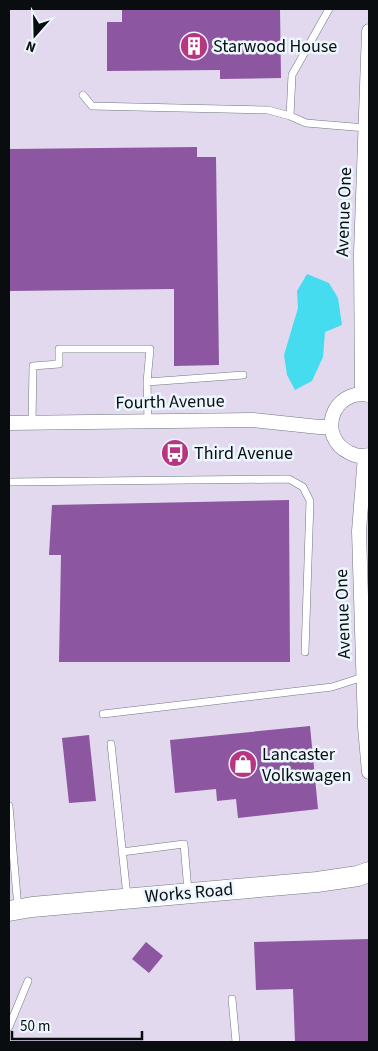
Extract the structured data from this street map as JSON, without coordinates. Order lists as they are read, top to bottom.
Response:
{
  "streets": {
    "street": ["Avenue One", "Fourth Avenue", "Works Road"]
  },
  "places": {
    "building": ["Starwood House"],
    "bus stop": ["Third Avenue"],
    "shop": ["Lancaster Volkswagen"]
  },
  "scale_bar": "50 m",
  "north": "bottom"
}
